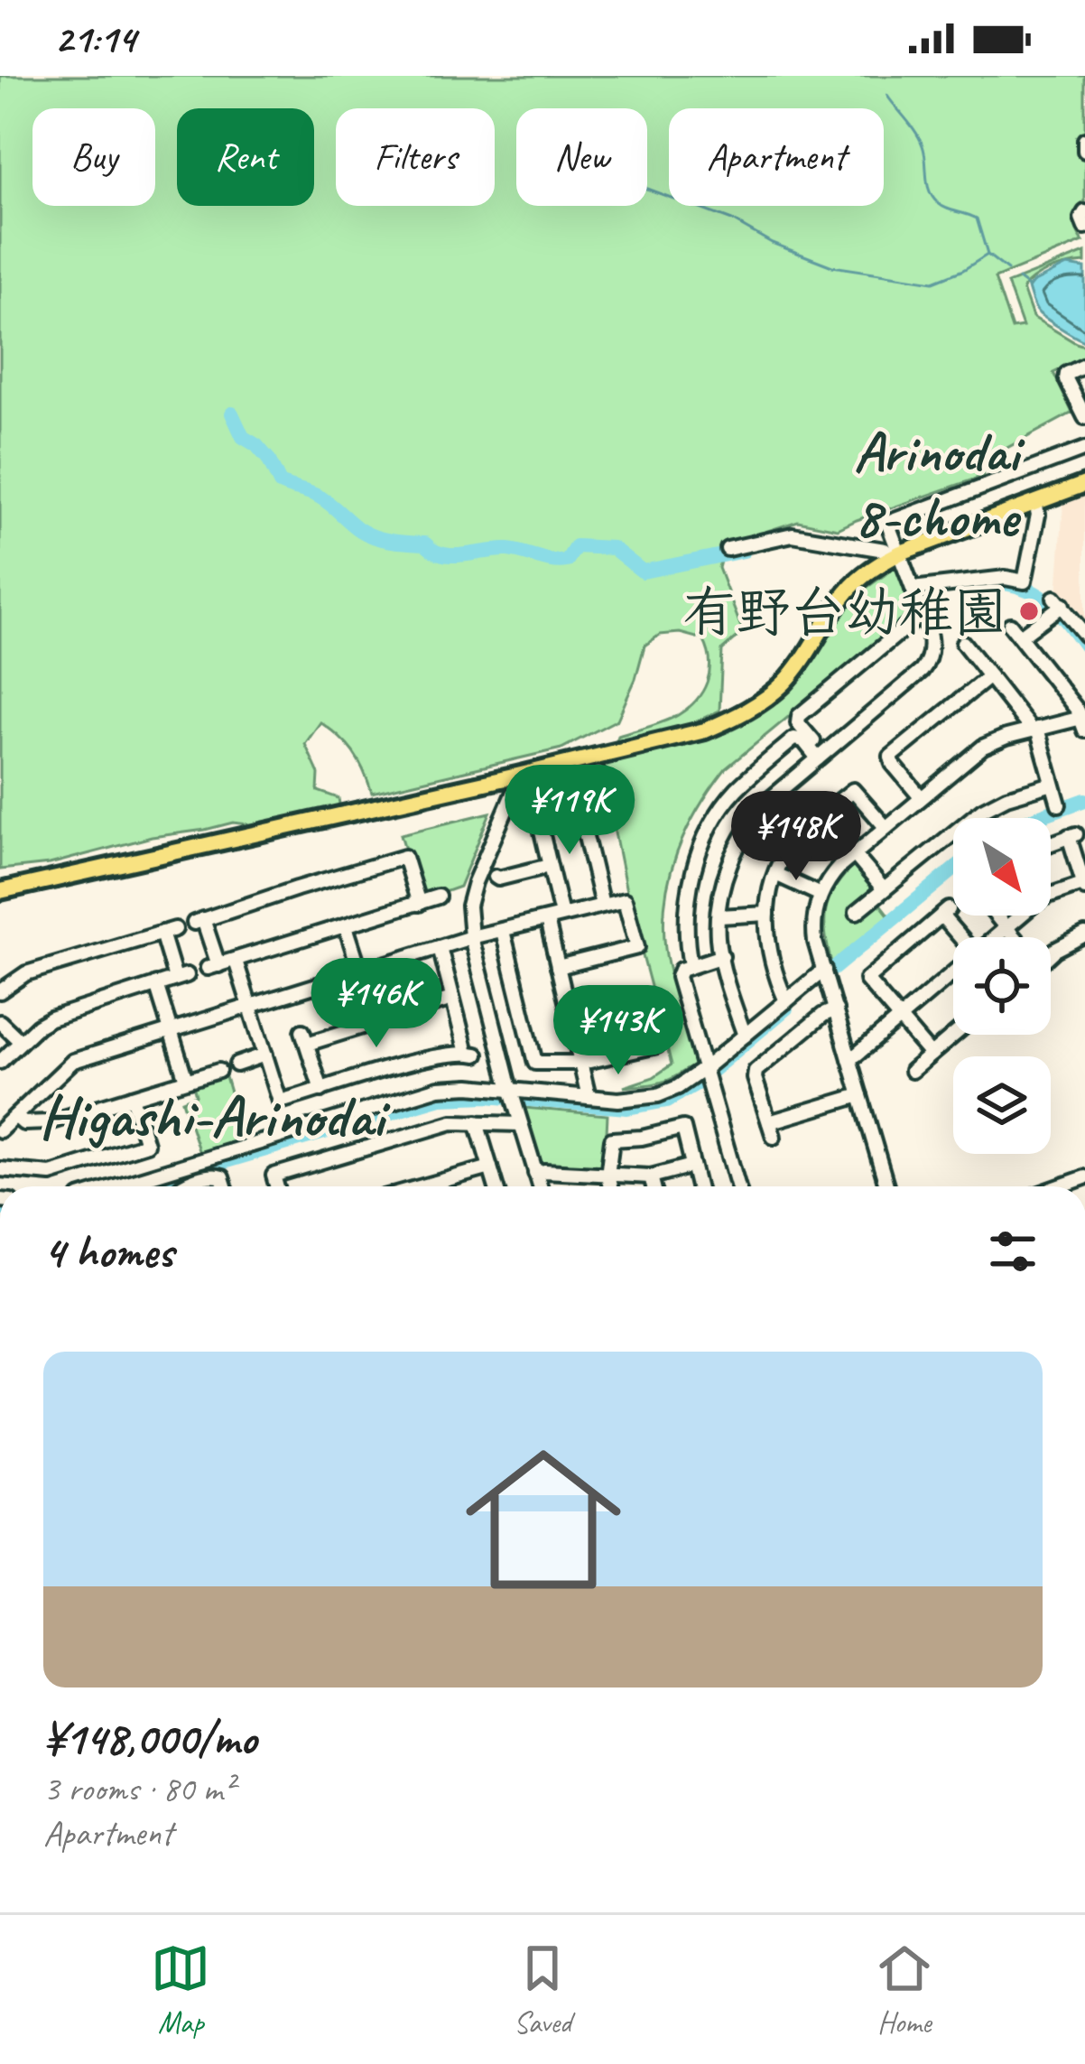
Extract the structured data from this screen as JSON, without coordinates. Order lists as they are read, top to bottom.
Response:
{
  "districts": ["Arinodai 8-chome", "Higashi-Arinodai"],
  "places": ["有野台幼稚園"],
  "north": "bottom right",
  "page": {
    "status": "21:14",
    "chip": [
      "Buy",
      "Rent",
      "Filters",
      "New",
      "Apartment"
    ],
    "price": [
      "¥119K",
      "¥148K",
      "¥146K",
      "¥143K"
    ],
    "heading": "4 homes",
    "list": [
      {
        "name": "¥148,000/mo",
        "note": "3 rooms · 80 m² · Apartment"
      }
    ],
    "tabs": ["Map", "Saved", "Home"]
  }
}
